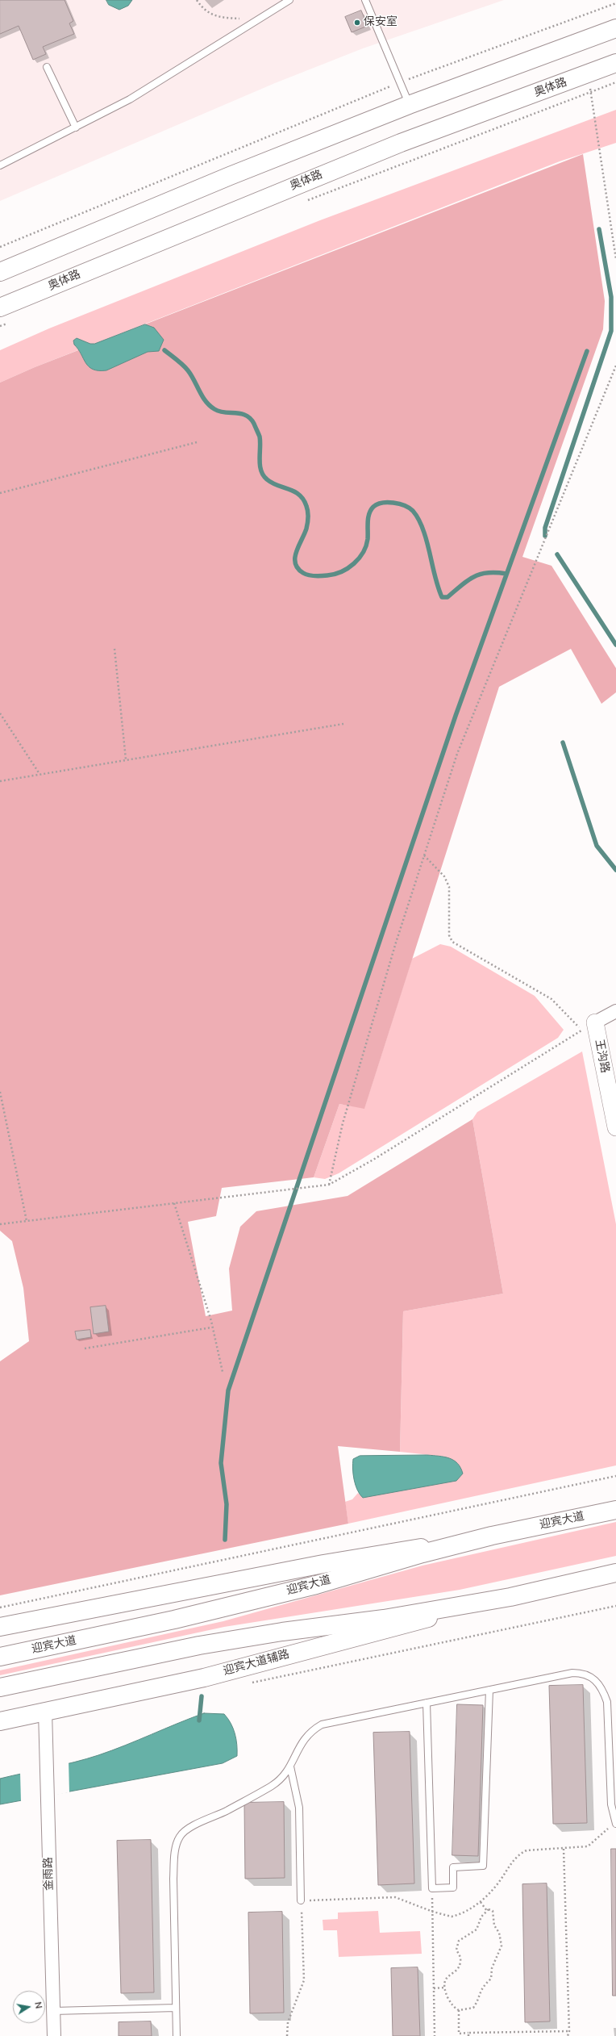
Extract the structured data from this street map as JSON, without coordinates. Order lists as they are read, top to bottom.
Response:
{
  "streets": {
    "main road": ["奥体路", "迎宾大道", "迎宾大道辅路"],
    "street": ["王沟路", "金雨路"]
  },
  "crossings": [
    ["迎宾大道辅路", "金雨路"]
  ],
  "places": ["保安室"],
  "north": "right"
}
